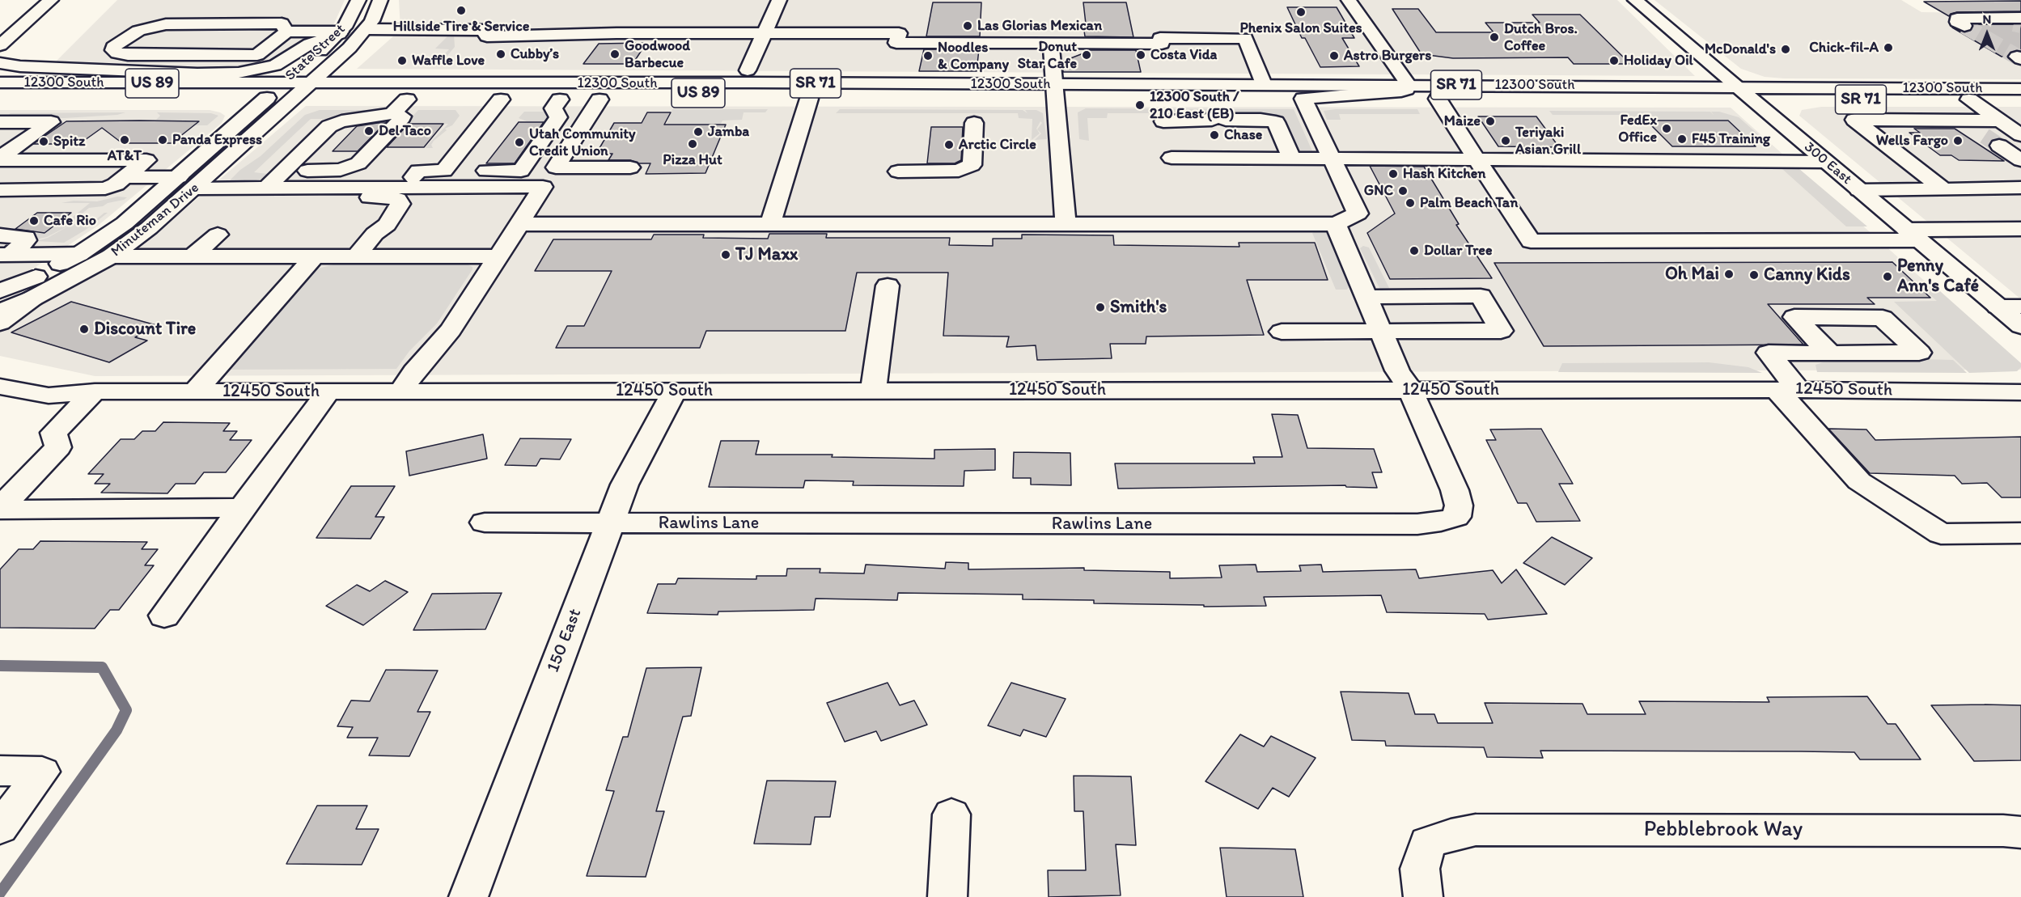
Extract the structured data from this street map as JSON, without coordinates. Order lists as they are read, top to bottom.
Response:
{
  "streets": {
    "main road": [
      "State Street",
      "12300 South",
      "US 89",
      "SR 71",
      "300 East",
      "Minuteman Drive",
      "12450 South",
      "Rawlins Lane",
      "150 East",
      "Pebblebrook Way"
    ]
  },
  "crossings": [
    ["State Street", "12300 South"],
    ["State Street", "US 89"],
    ["State Street", "Minuteman Drive"],
    ["12300 South", "US 89"],
    ["12300 South", "300 East"],
    ["12300 South", "Minuteman Drive"],
    ["12450 South", "Rawlins Lane"],
    ["12450 South", "150 East"],
    ["Rawlins Lane", "150 East"]
  ],
  "places": [
    "Hillside Tire & Service",
    "Phenix Salon Suites",
    "Las Glorias Mexican",
    "Dutch Bros. Coffee",
    "Chick-fil-A",
    "McDonald's",
    "Cubby’s",
    "Goodwood Barbecue",
    "Donut Star Cafe",
    "Costa Vida",
    "Noodles & Company",
    "Astro Burgers",
    "Waffle Love",
    "Holiday Oil",
    "12300 South / 210 East (EB)",
    "Maize",
    "FedEx Office",
    "Del Taco",
    "Jamba",
    "Chase",
    "F45 Training",
    "AT&T",
    "Panda Express",
    "Teriyaki Asian Grill",
    "Wells Fargo",
    "Spitz",
    "Utah Community Credit Union",
    "Pizza Hut",
    "Arctic Circle",
    "Hash Kitchen",
    "GNC",
    "Palm Beach Tan",
    "Cafe Rio",
    "Dollar Tree",
    "TJ Maxx",
    "Oh Mai",
    "Canny Kids",
    "Penny Ann's Café",
    "Smith's",
    "Discount Tire"
  ],
  "north": "top"
}
